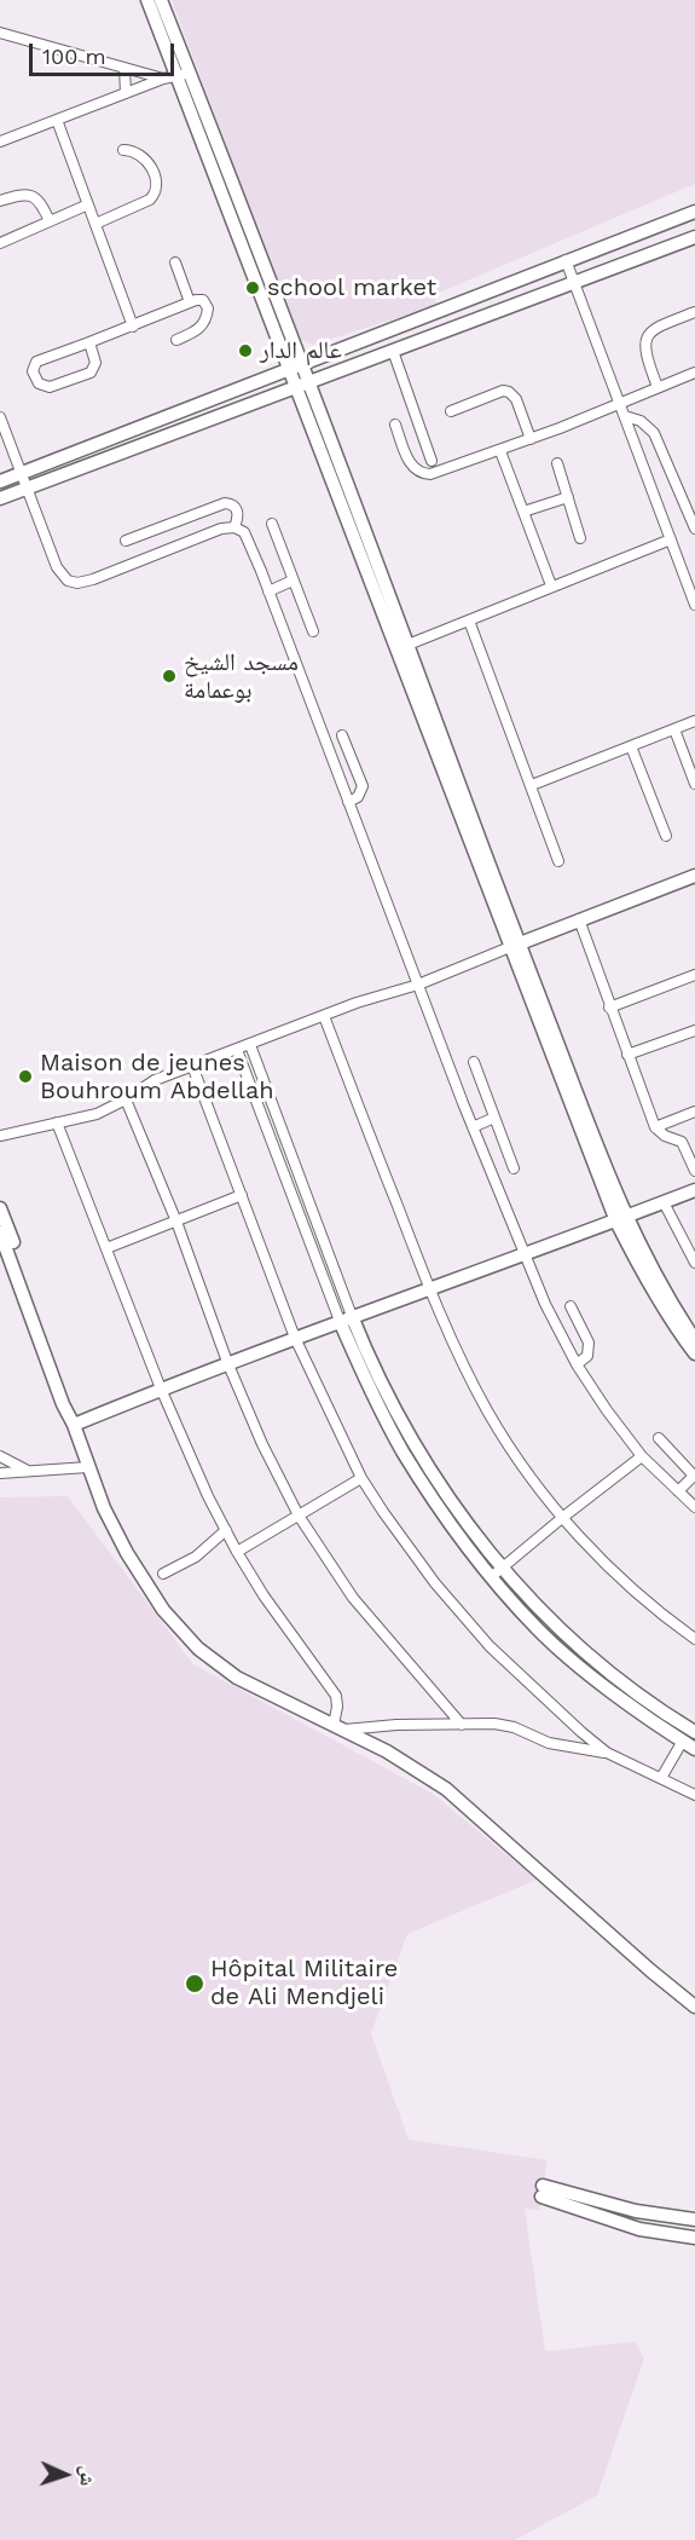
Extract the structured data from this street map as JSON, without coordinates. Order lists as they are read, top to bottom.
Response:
{
  "places": [
    "school market",
    "عالم الدار",
    "مسجد الشيخ بوعمامة",
    "Maison de jeunes Bouhroum Abdellah",
    "Hôpital Militaire de Ali Mendjeli"
  ],
  "scale_bar": "100 m",
  "north": "right"
}
